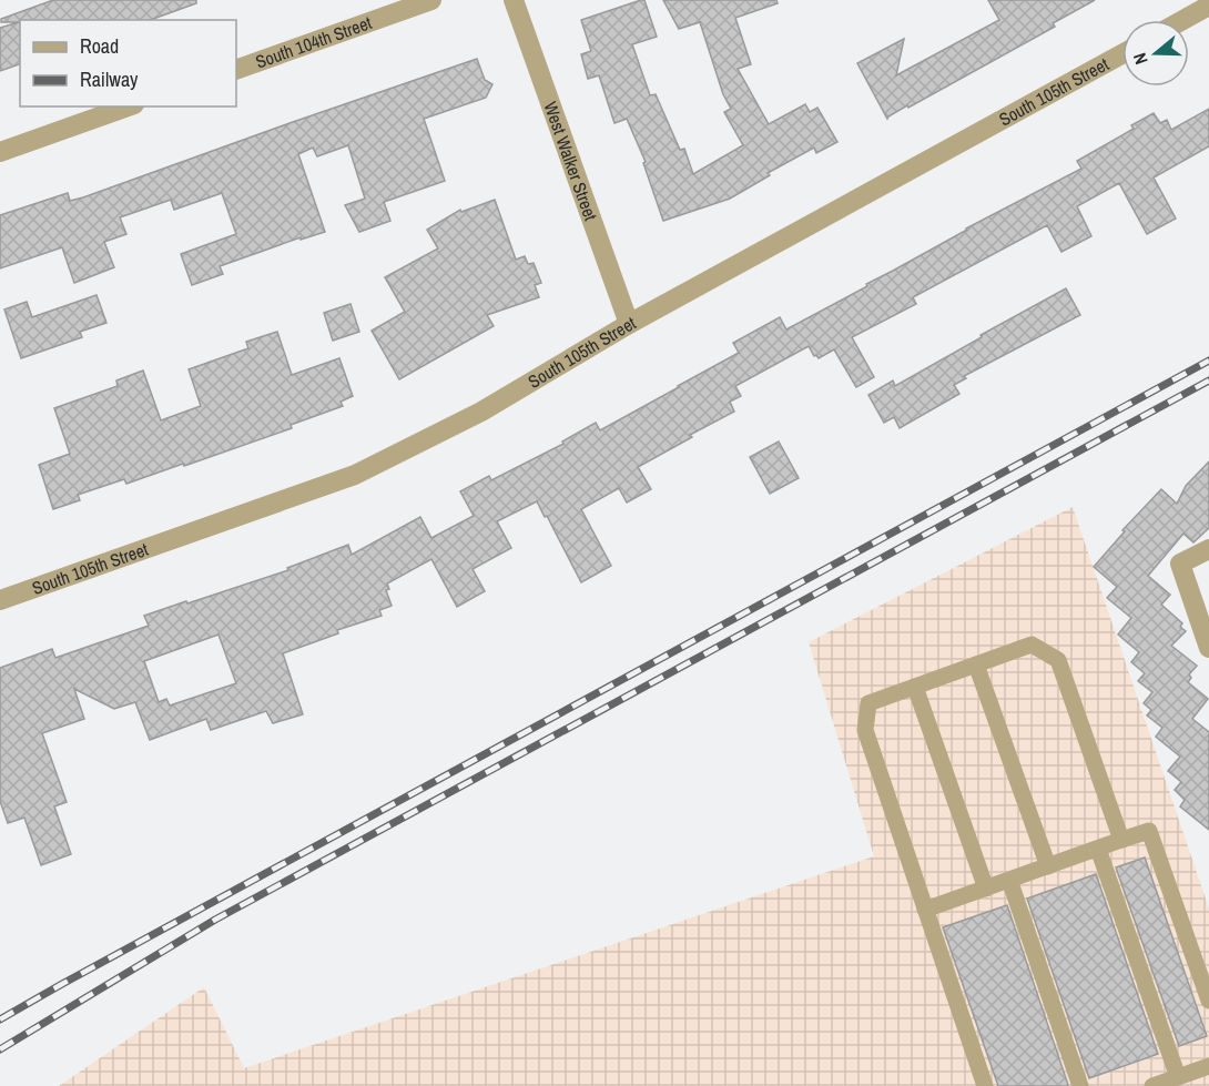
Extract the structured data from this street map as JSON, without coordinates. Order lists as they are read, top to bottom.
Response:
{
  "streets": {
    "street": ["South 104th Street", "South 105th Street", "West Walker Street"]
  },
  "crossings": [
    ["South 105th Street", "West Walker Street"]
  ],
  "legend": ["Road", "Railway"],
  "north": "left"
}
